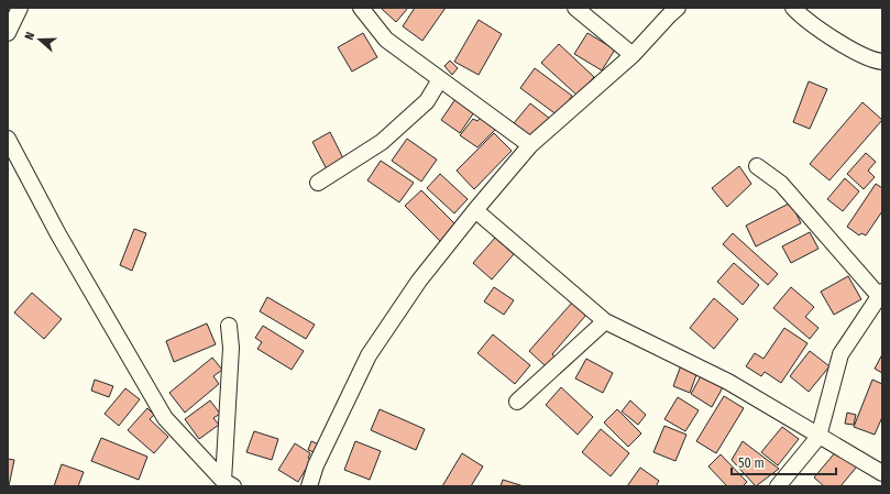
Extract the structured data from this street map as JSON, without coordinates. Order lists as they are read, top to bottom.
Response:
{
  "scale_bar": "50 m",
  "north": "left"
}
